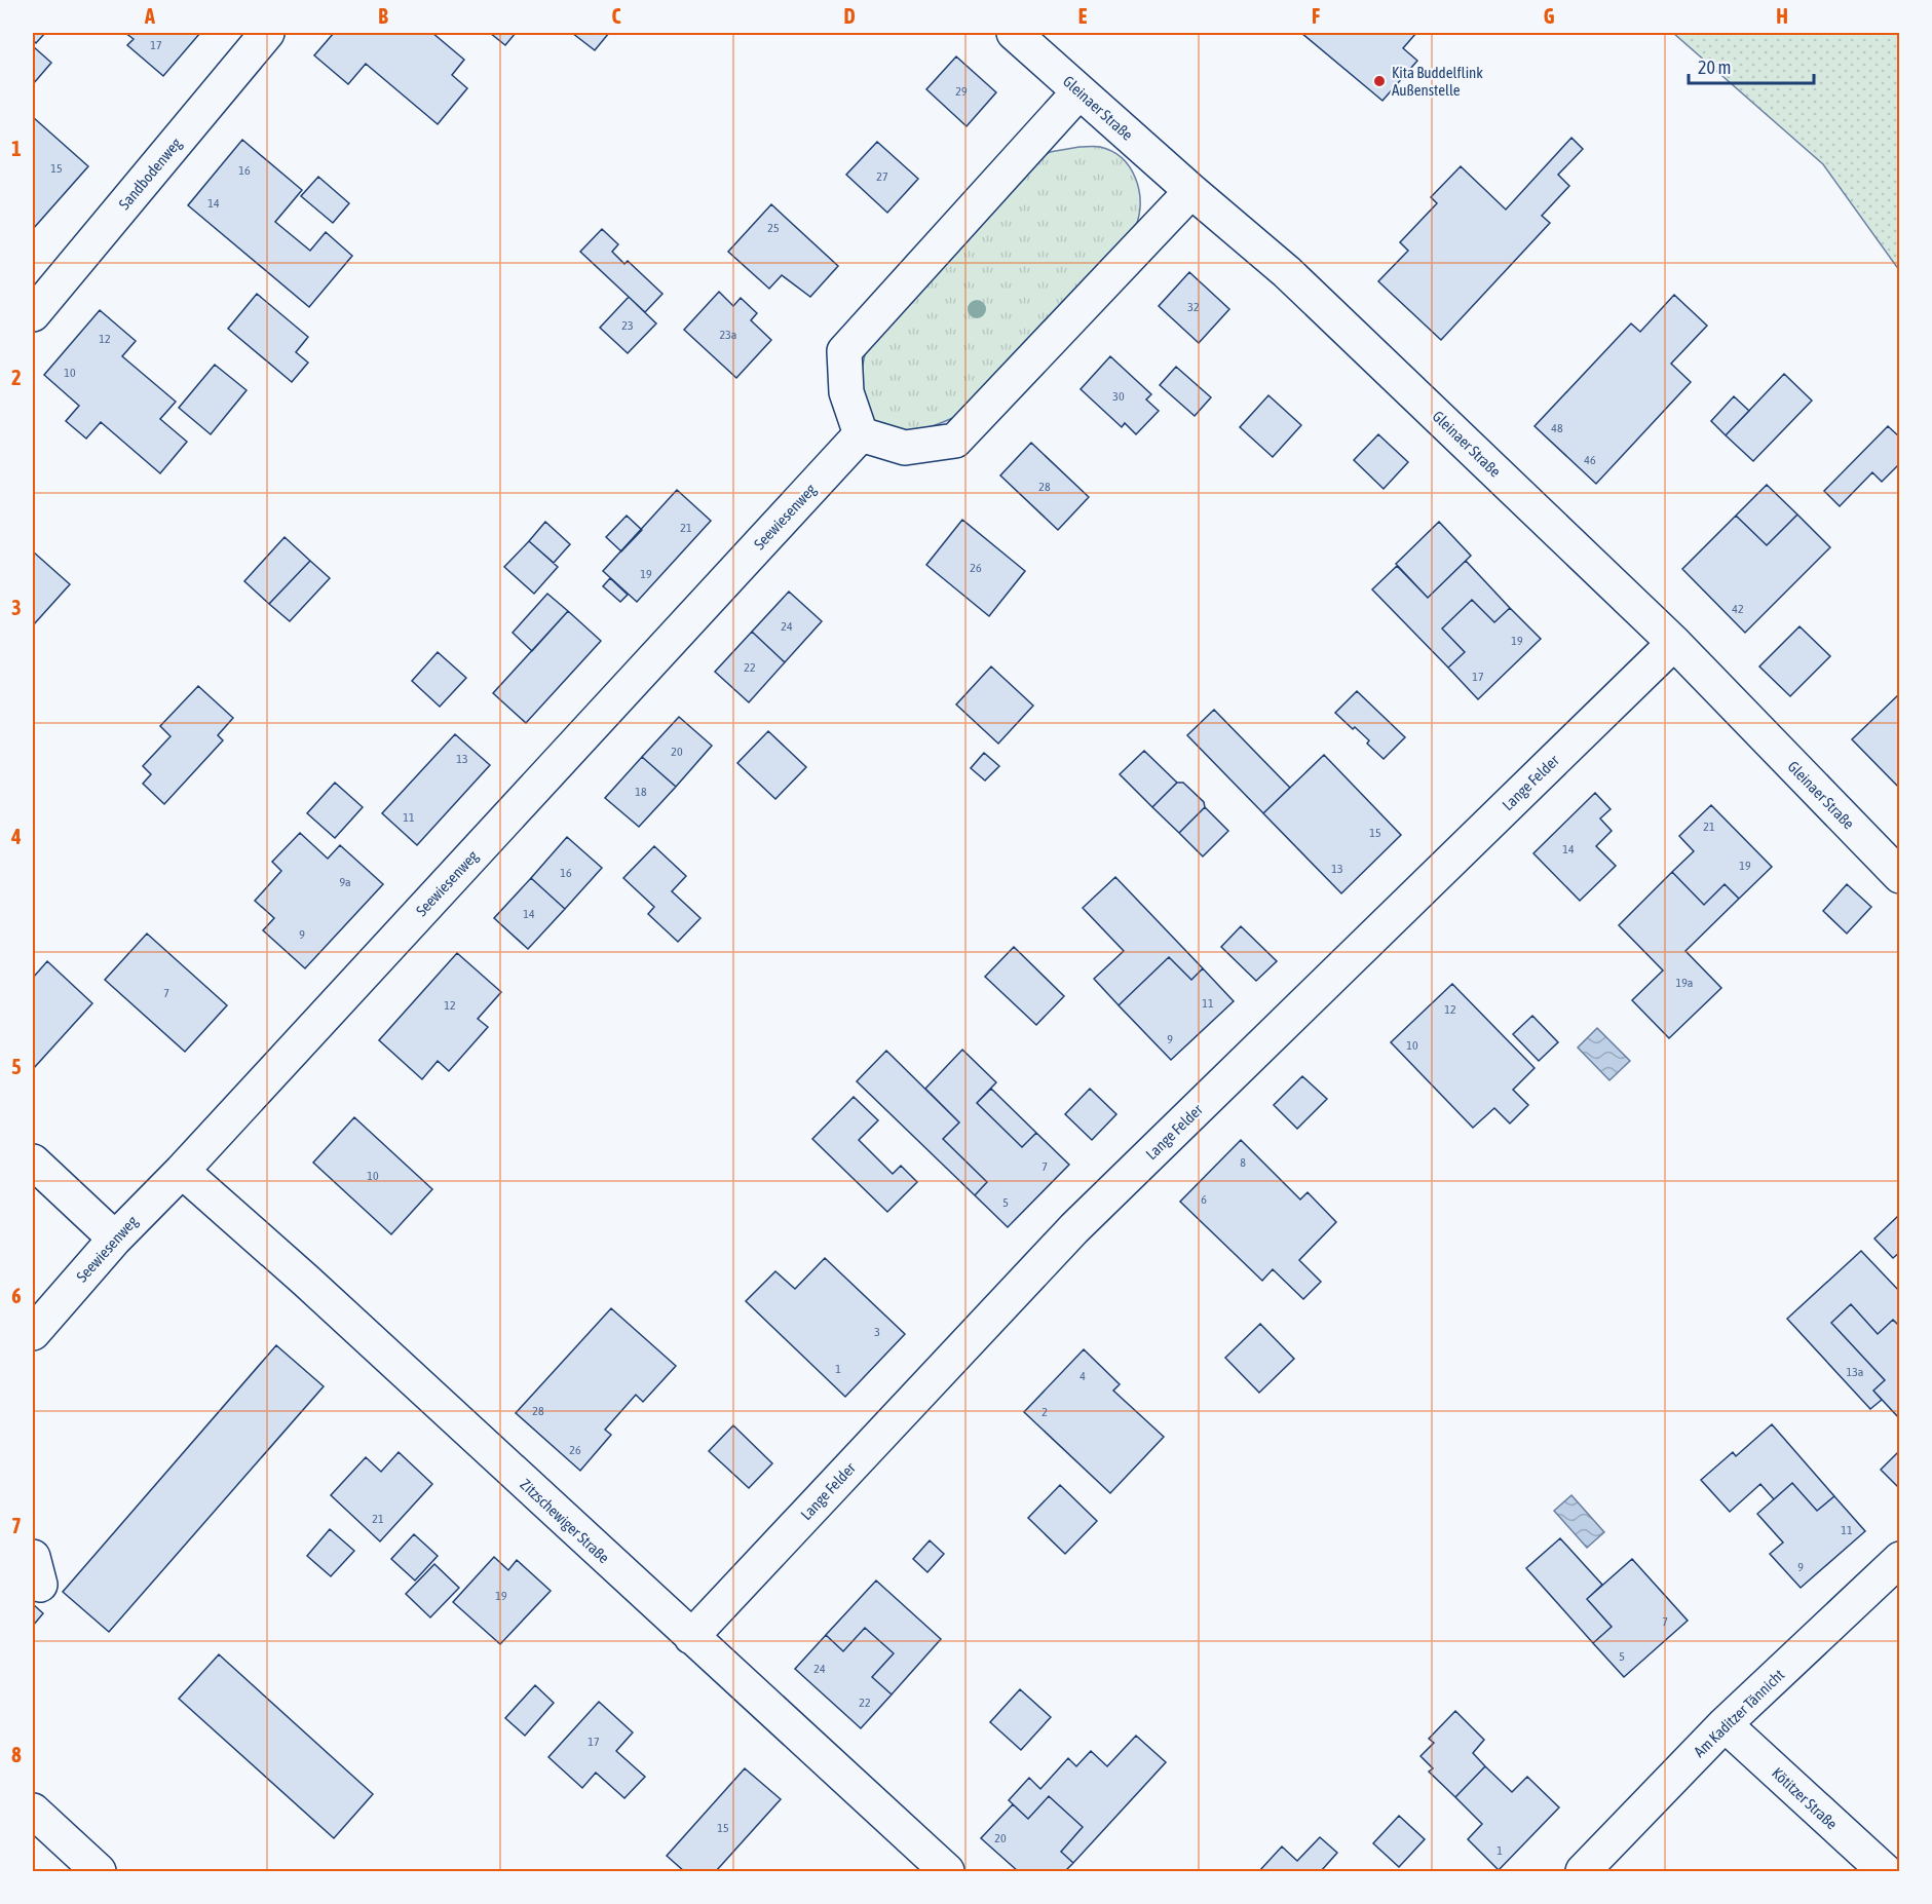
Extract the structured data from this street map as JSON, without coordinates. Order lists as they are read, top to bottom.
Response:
{
  "streets": {
    "street": [
      "Gleinaer Straße",
      "Sandbodenweg",
      "Seewiesenweg",
      "Lange Felder",
      "Zitzschewiger Straße",
      "Am Kaditzer Tännicht",
      "Kötitzer Straße"
    ]
  },
  "crossings": [
    ["Gleinaer Straße", "Lange Felder"],
    ["Seewiesenweg", "Zitzschewiger Straße"],
    ["Lange Felder", "Zitzschewiger Straße"],
    ["Am Kaditzer Tännicht", "Kötitzer Straße"]
  ],
  "places": ["Kita Buddelflink Außenstelle"],
  "house_numbers": [
    "17",
    "29",
    "15",
    "16",
    "27",
    "14",
    "25",
    "32",
    "23",
    "23a",
    "12",
    "10",
    "30",
    "48",
    "46",
    "28",
    "21",
    "26",
    "19",
    "42",
    "24",
    "19",
    "22",
    "17",
    "20",
    "13",
    "18",
    "11",
    "21",
    "15",
    "14",
    "19",
    "13",
    "16",
    "9a",
    "14",
    "9",
    "19a",
    "7",
    "11",
    "12",
    "12",
    "9",
    "10",
    "8",
    "7",
    "10",
    "6",
    "5",
    "3",
    "1",
    "13a",
    "4",
    "28",
    "2",
    "26",
    "21",
    "11",
    "9",
    "19",
    "7",
    "5",
    "24",
    "22",
    "17",
    "15",
    "20",
    "1"
  ],
  "scale_bar": "20 m",
  "grid": {
    "columns": [
      "A",
      "B",
      "C",
      "D",
      "E",
      "F",
      "G",
      "H"
    ],
    "rows": [
      "1",
      "2",
      "3",
      "4",
      "5",
      "6",
      "7",
      "8"
    ]
  }
}
